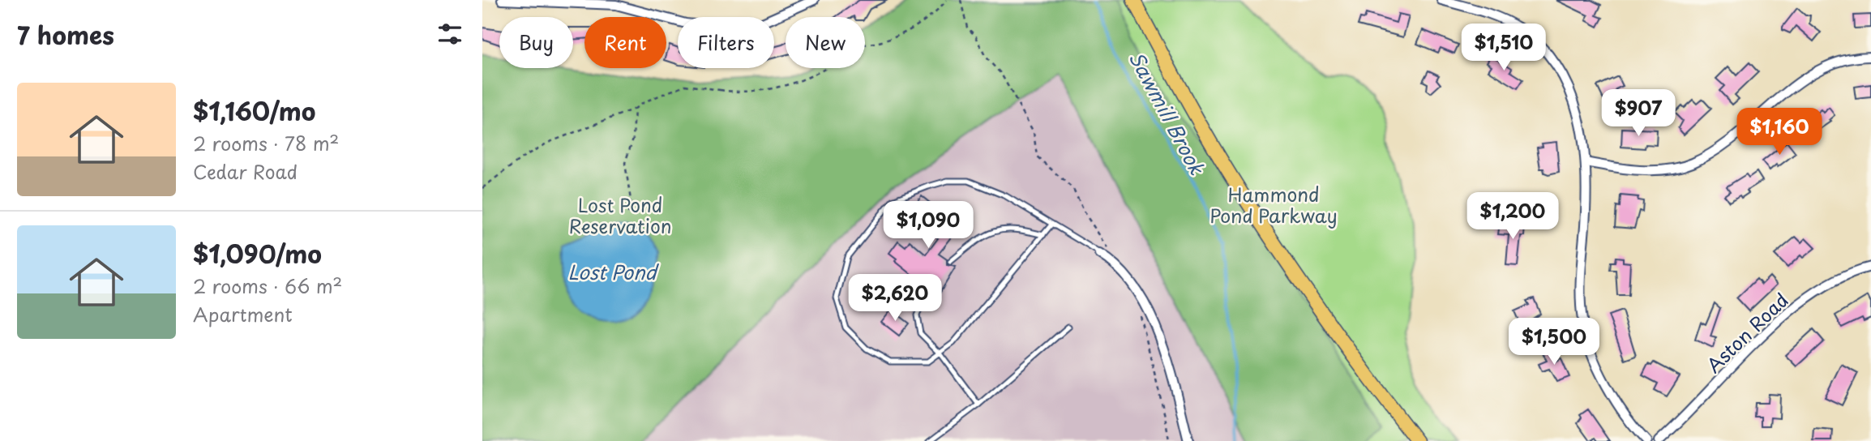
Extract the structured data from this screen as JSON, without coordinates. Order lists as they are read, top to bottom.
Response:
{
  "streets": {
    "street": ["Aston Road"]
  },
  "water": ["Sawmill Brook", "Lost Pond"],
  "parks": ["Hammond Pond Parkway", "Lost Pond Reservation"],
  "page": {
    "heading": "7 homes",
    "chip": [
      "Buy",
      "Rent",
      "Filters",
      "New"
    ],
    "price": [
      "$1,510",
      "$907",
      "$1,160",
      "$1,200",
      "$1,090",
      "$2,620",
      "$1,500"
    ],
    "list": [
      {
        "name": "$1,160/mo",
        "note": "2 rooms · 78 m² · Cedar Road"
      },
      {
        "name": "$1,090/mo",
        "note": "2 rooms · 66 m² · Apartment"
      }
    ]
  }
}
